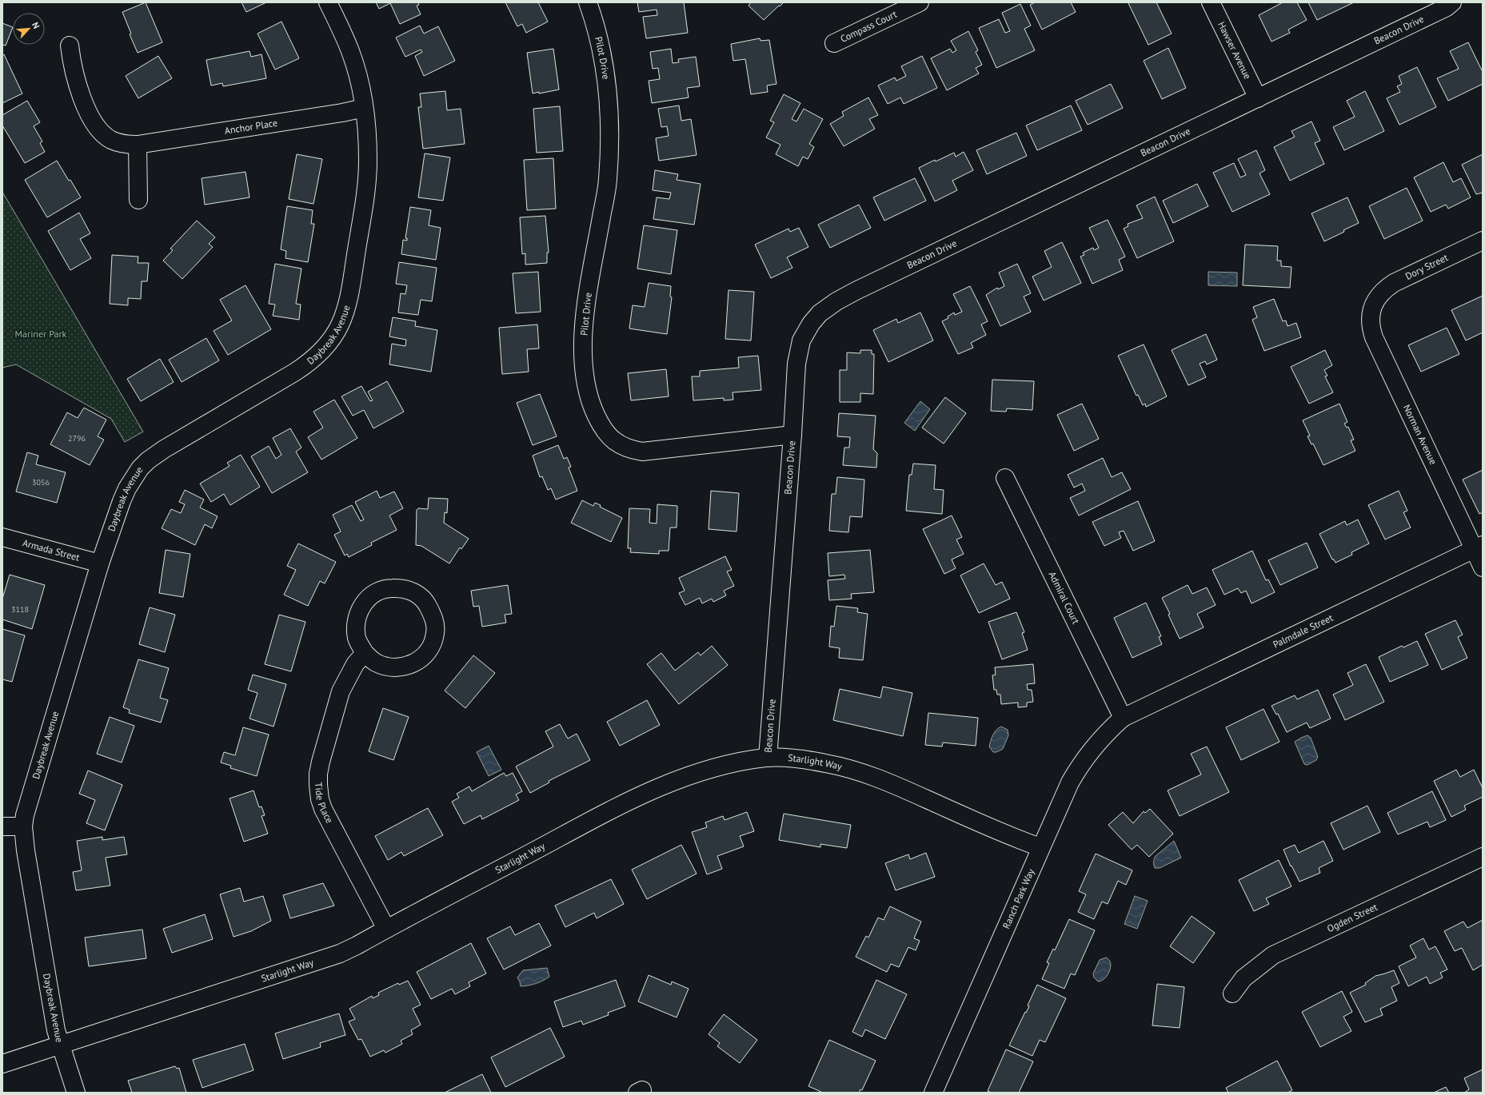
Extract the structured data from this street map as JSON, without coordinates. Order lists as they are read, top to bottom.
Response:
{
  "streets": {
    "street": [
      "Compass Court",
      "Beacon Drive",
      "Hawser Avenue",
      "Pilot Drive",
      "Anchor Place",
      "Dory Street",
      "Daybreak Avenue",
      "Norman Avenue",
      "Armada Street",
      "Admiral Court",
      "Palmdale Street",
      "Starlight Way",
      "Tide Place",
      "Ranch Park Way",
      "Ogden Street"
    ]
  },
  "crossings": [
    ["Beacon Drive", "Hawser Avenue"],
    ["Beacon Drive", "Pilot Drive"],
    ["Beacon Drive", "Starlight Way"],
    ["Anchor Place", "Daybreak Avenue"],
    ["Dory Street", "Norman Avenue"],
    ["Daybreak Avenue", "Armada Street"],
    ["Daybreak Avenue", "Starlight Way"],
    ["Norman Avenue", "Palmdale Street"],
    ["Admiral Court", "Palmdale Street"],
    ["Admiral Court", "Ranch Park Way"],
    ["Palmdale Street", "Ranch Park Way"],
    ["Starlight Way", "Tide Place"],
    ["Starlight Way", "Ranch Park Way"]
  ],
  "parks": ["Mariner Park"],
  "house_numbers": ["2796", "3056", "3118"],
  "north": "top right"
}
